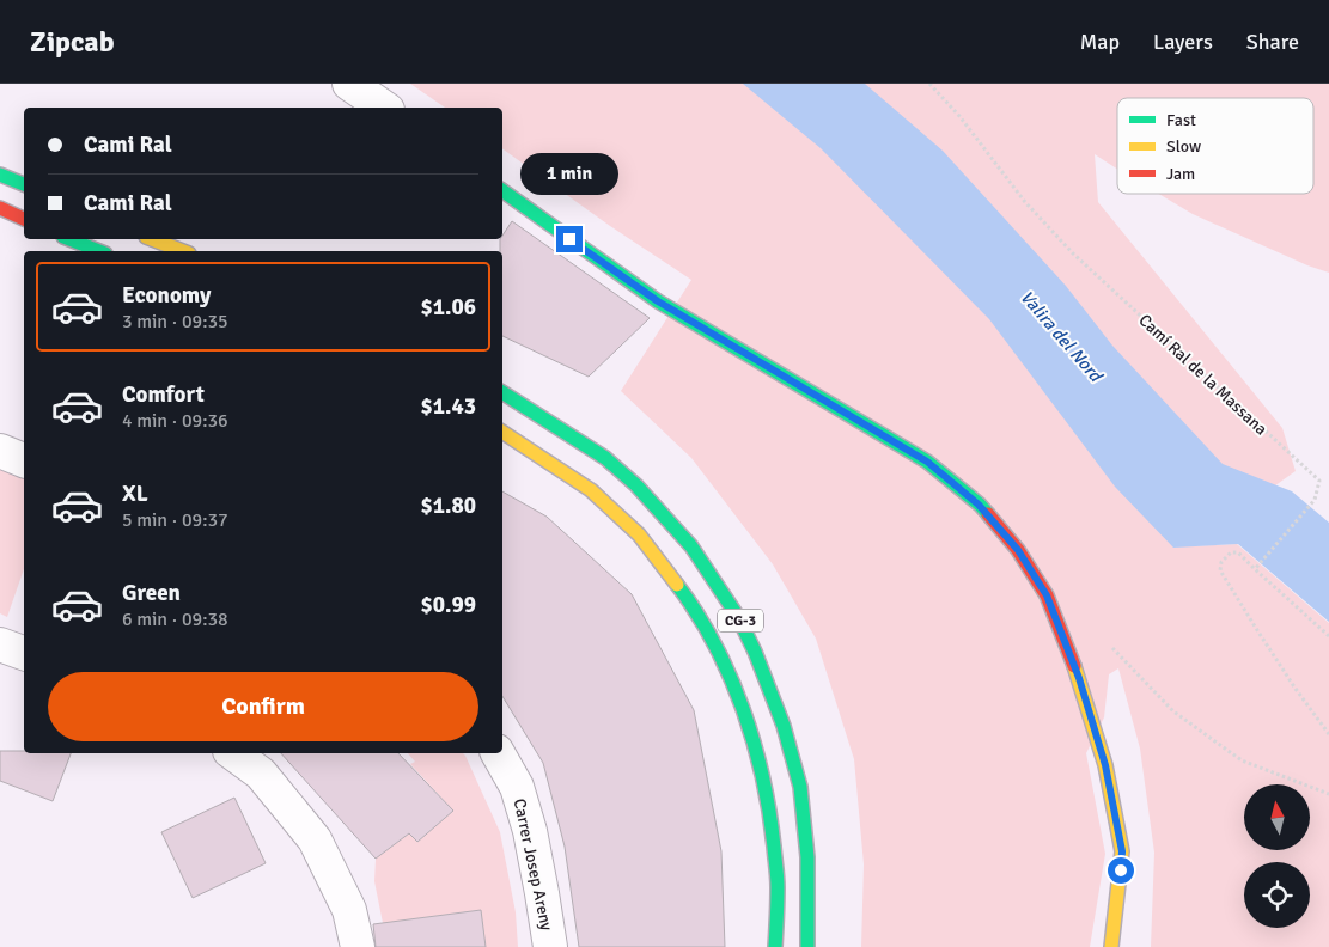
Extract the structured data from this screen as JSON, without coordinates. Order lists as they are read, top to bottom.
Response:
{
  "streets": {
    "main road": ["CG-3"],
    "street": ["Carrer Josep Areny"],
    "path": ["Camí Ral de la Massana"]
  },
  "water": ["Valira del Nord"],
  "legend": ["Fast", "Slow", "Jam"],
  "north": "top",
  "page": {
    "header": "Zipcab",
    "nav": ["Map", "Layers", "Share"],
    "banner": ["Cami Ral", "Cami Ral"],
    "bubble": "1 min",
    "list": [
      {
        "name": "Economy",
        "note": "3 min · 09:35",
        "value": "$1.06"
      },
      {
        "name": "Comfort",
        "note": "4 min · 09:36",
        "value": "$1.43"
      },
      {
        "name": "XL",
        "note": "5 min · 09:37",
        "value": "$1.80"
      },
      {
        "name": "Green",
        "note": "6 min · 09:38",
        "value": "$0.99"
      }
    ],
    "buttons": "Confirm"
  }
}
